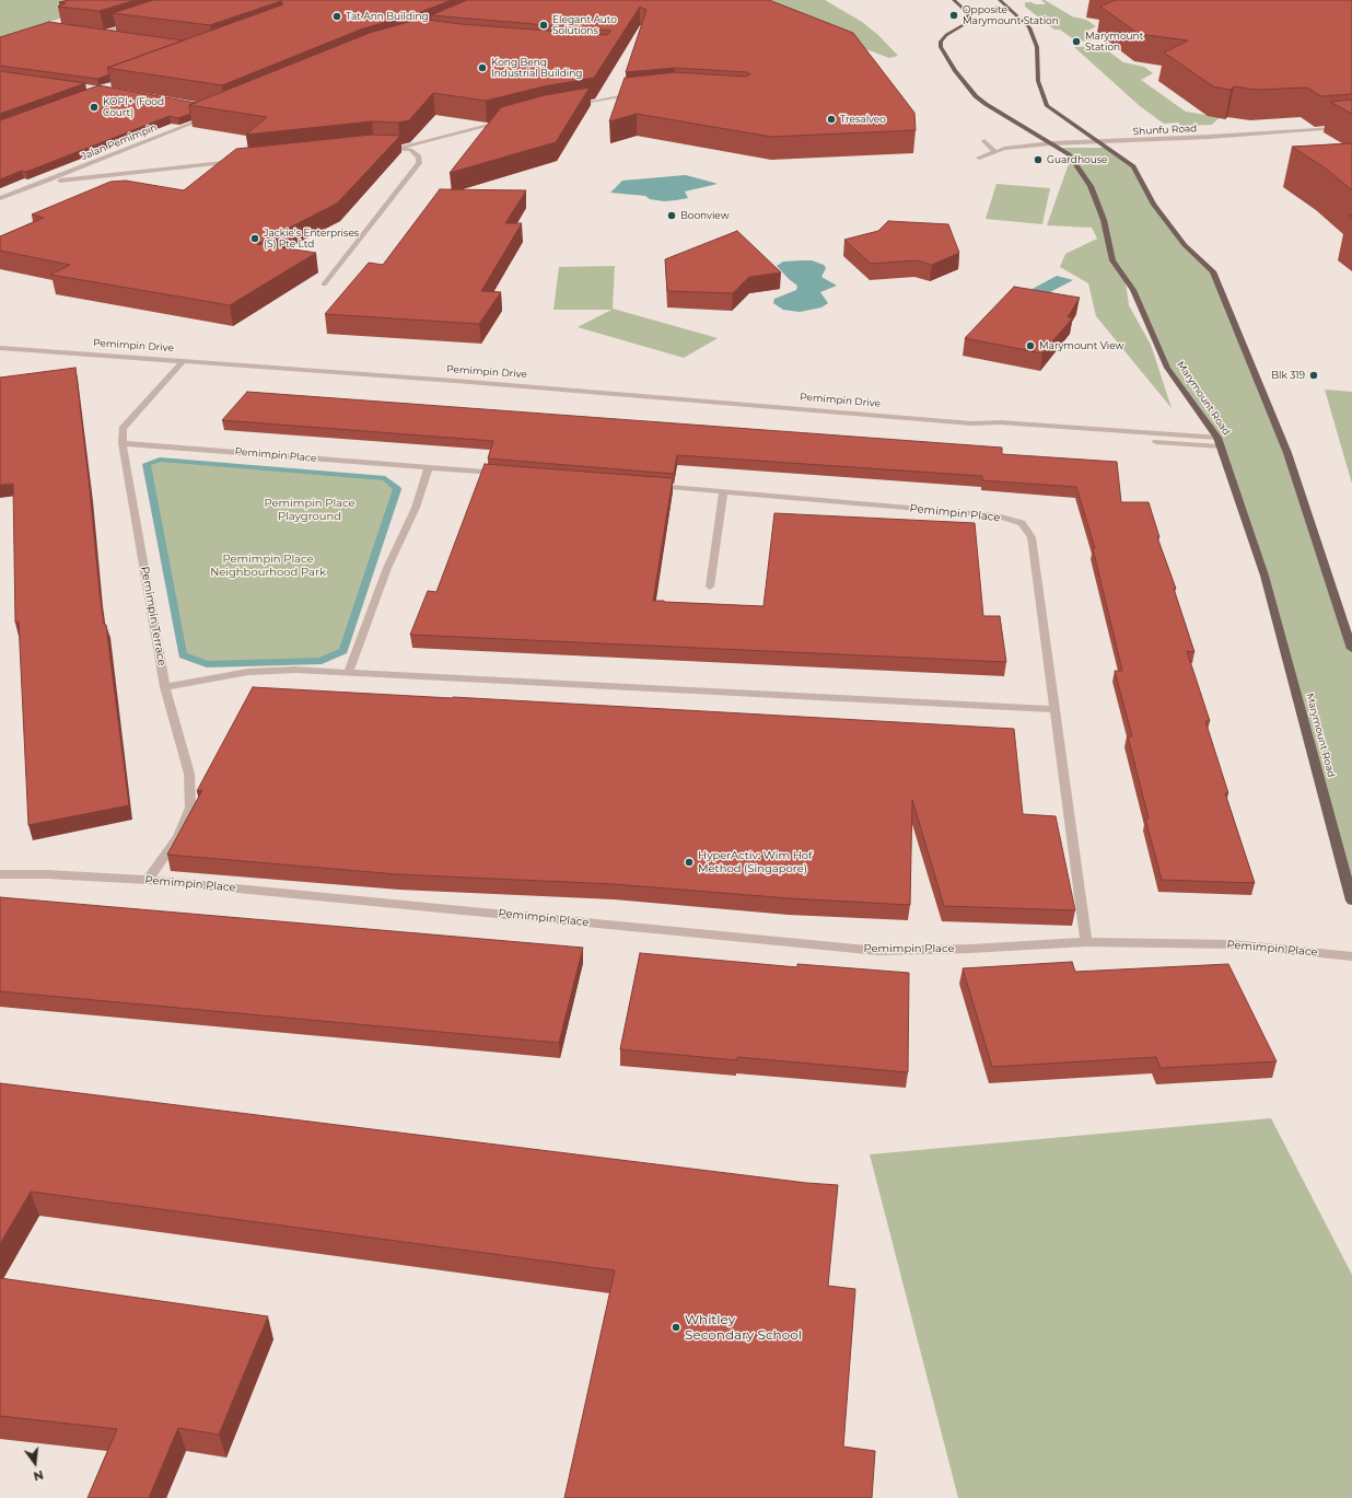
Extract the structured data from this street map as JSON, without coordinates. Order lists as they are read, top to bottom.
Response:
{
  "streets": {
    "main road": ["Marymount Road"],
    "street": [
      "Shunfu Road",
      "Jalan Pemimpin",
      "Pemimpin Drive",
      "Pemimpin Place",
      "Pemimpin Terrace"
    ]
  },
  "crossings": [
    ["Shunfu Road", "Marymount Road"],
    ["Pemimpin Drive", "Marymount Road"],
    ["Pemimpin Drive", "Pemimpin Terrace"],
    ["Pemimpin Place", "Pemimpin Terrace"]
  ],
  "parks": ["Pemimpin Place Playground", "Pemimpin Place Neighbourhood Park"],
  "places": [
    "Opposite Marymount Station",
    "Tat Ann Building",
    "Elegant Auto Solutions",
    "Marymount Station",
    "Kong Beng Industrial Building",
    "KOPI+ (Food Court)",
    "Tresalveo",
    "Guardhouse",
    "Boonview",
    "Jackie's Enterprises (S) Pte Ltd",
    "Marymount View",
    "Blk 319",
    "HyperActiv: Wim Hof Method (Singapore)",
    "Whitley Secondary School"
  ],
  "north": "bottom"
}
